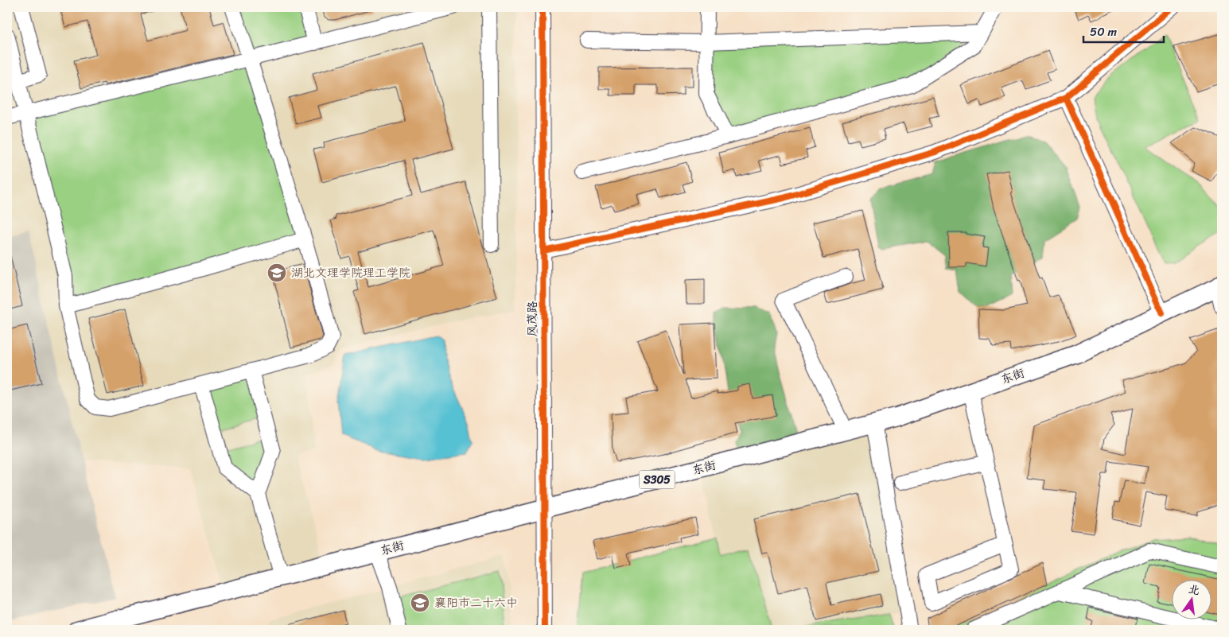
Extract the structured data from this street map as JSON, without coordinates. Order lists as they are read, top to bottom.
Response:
{
  "streets": {
    "main road": ["东街", "S305"],
    "street": ["风茂路"]
  },
  "crossings": [
    ["风茂路", "东街"]
  ],
  "places": {
    "school or university": ["湖北文理学院理工学院", "襄阳市二十六中"]
  },
  "scale_bar": "50 m",
  "north": "top"
}
